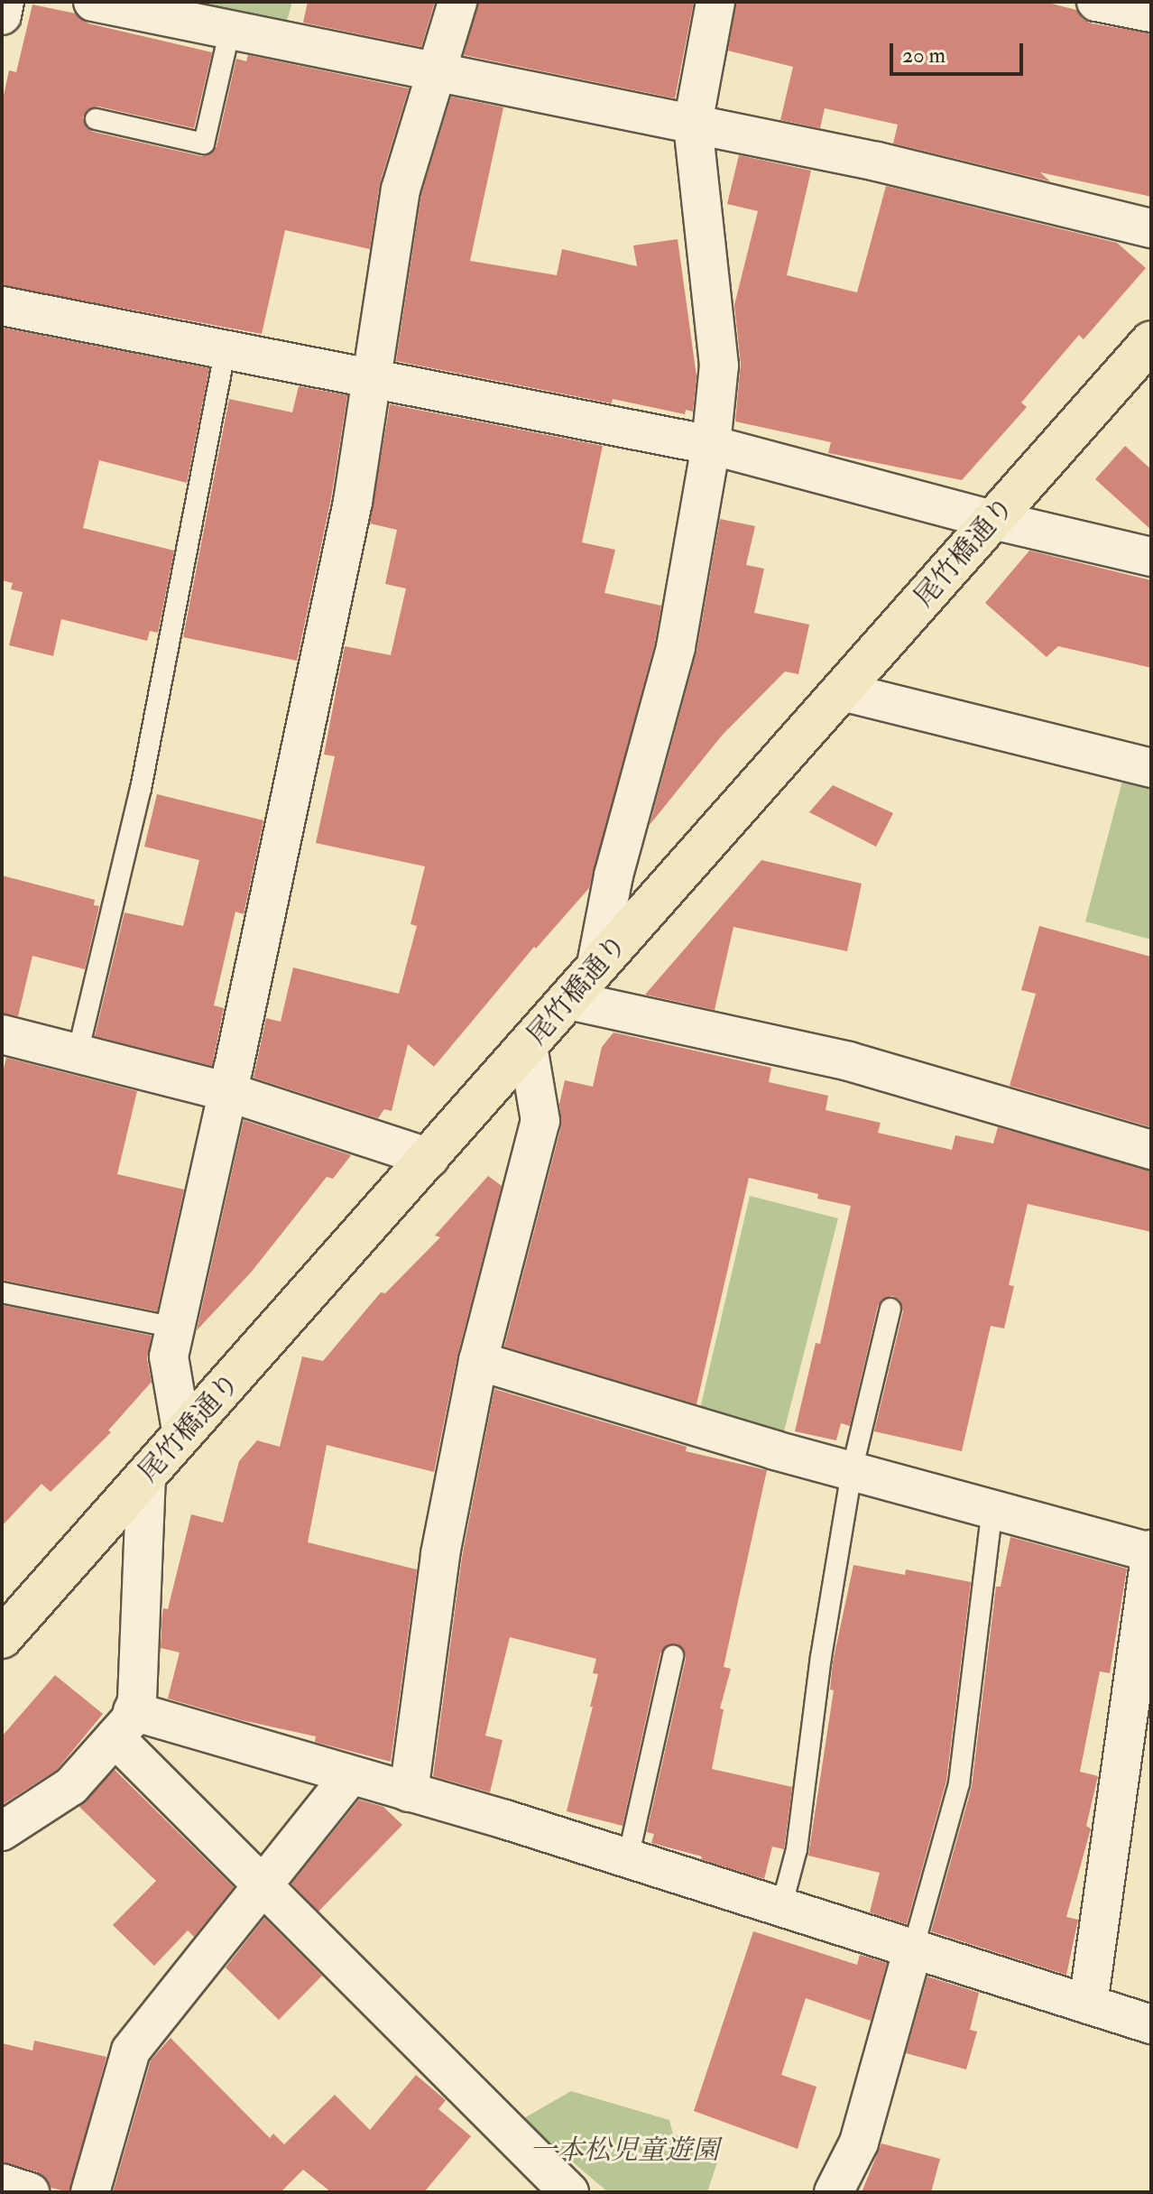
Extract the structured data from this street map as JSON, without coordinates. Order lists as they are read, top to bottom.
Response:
{
  "streets": {
    "main road": ["尾竹橋通り"]
  },
  "parks": ["一本松児童遊園"],
  "scale_bar": "20 m"
}
